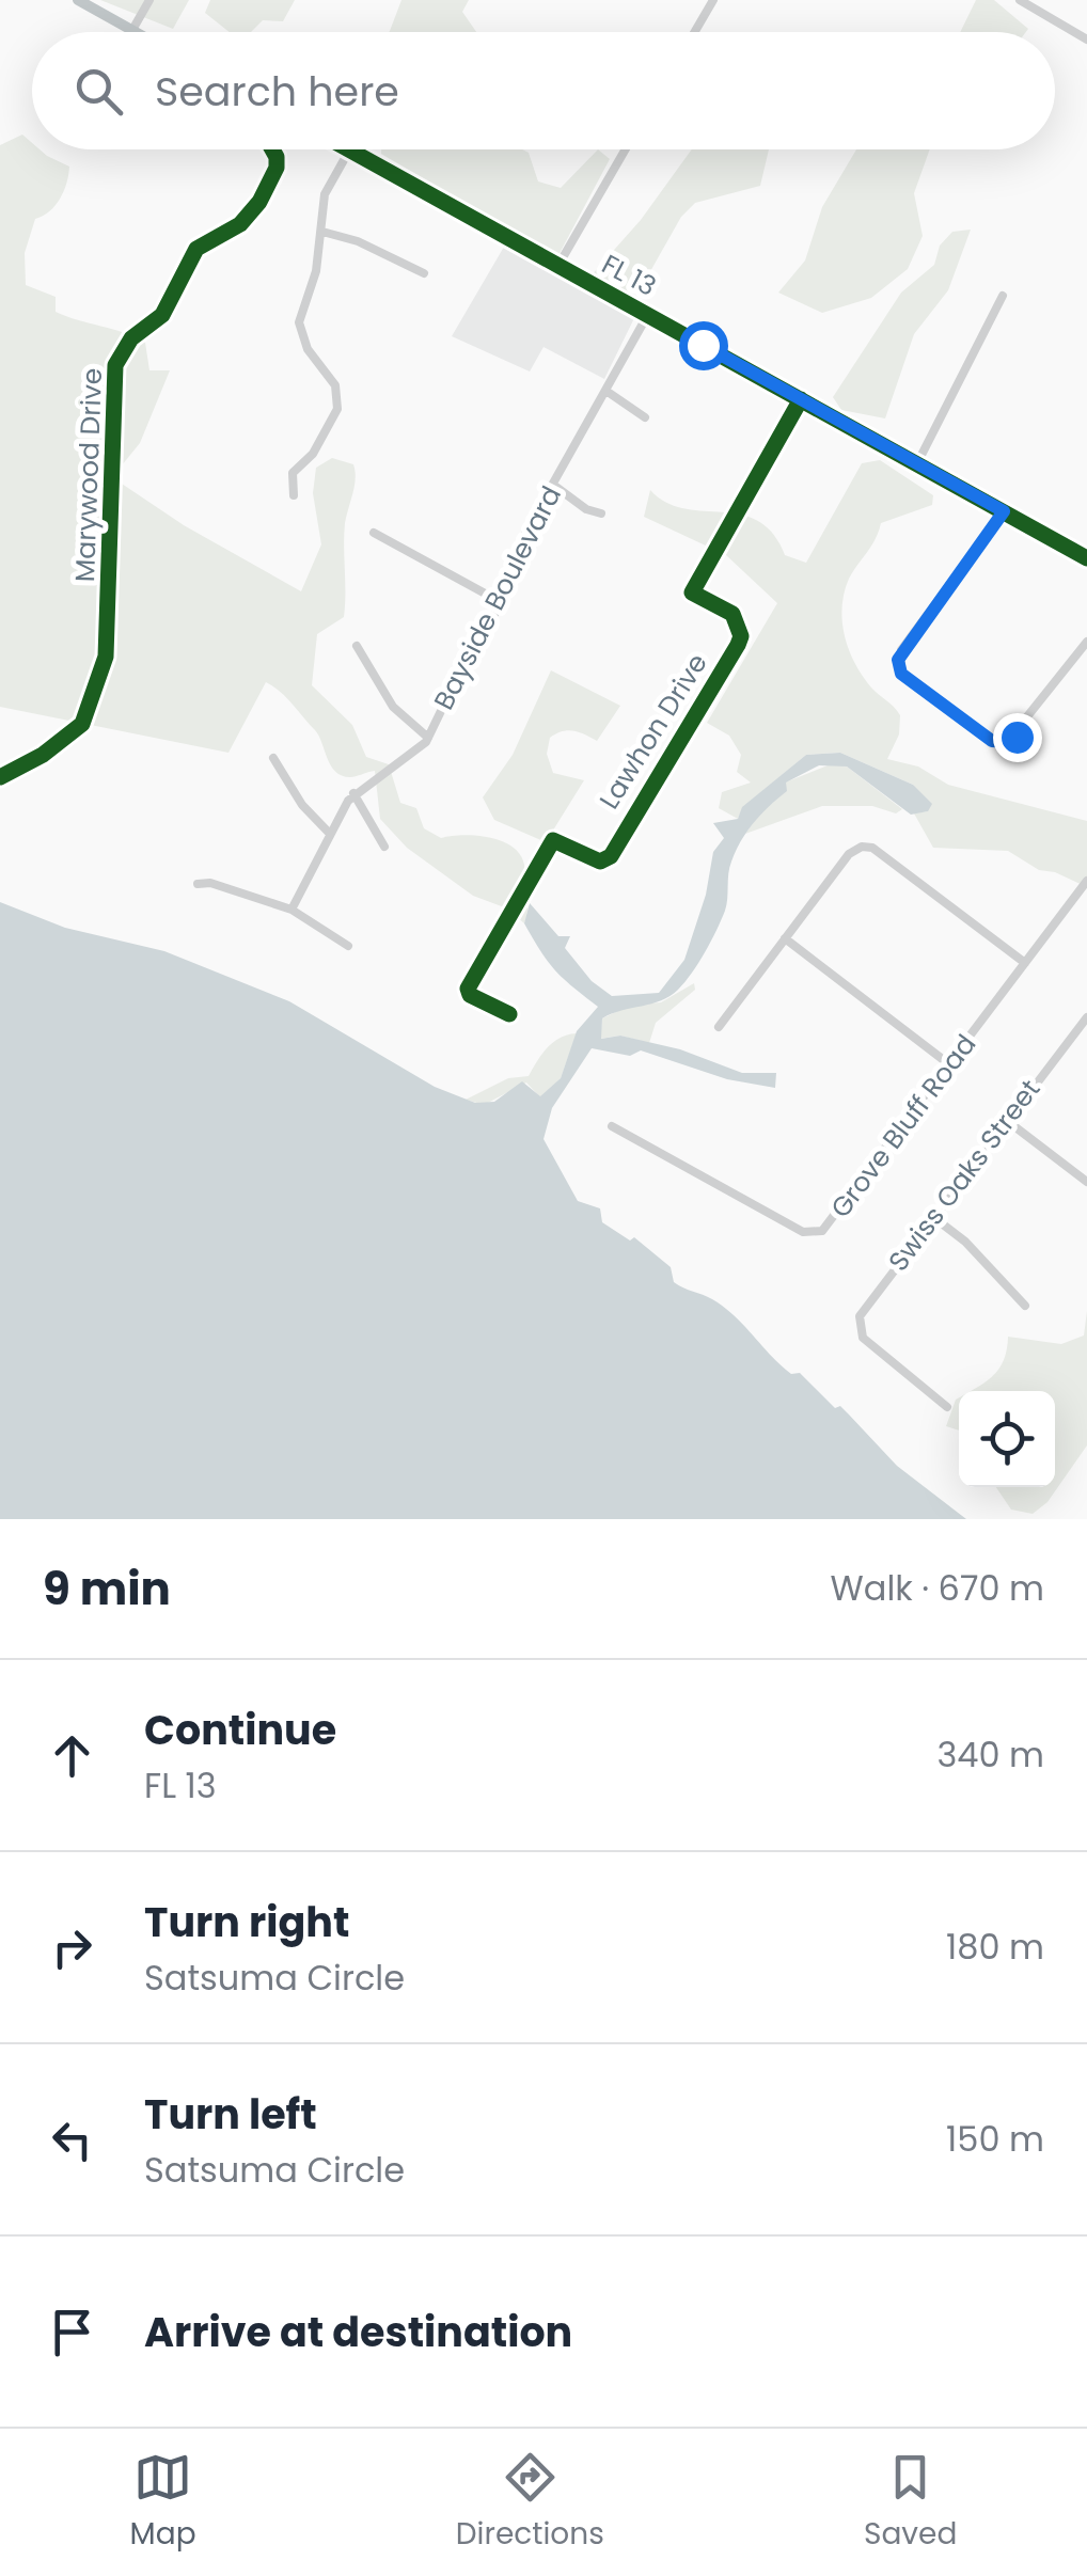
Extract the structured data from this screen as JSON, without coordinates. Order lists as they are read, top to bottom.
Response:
{
  "streets": {
    "main road": ["FL 13"],
    "street": [
      "Marywood Drive",
      "Bayside Boulevard",
      "Lawhon Drive",
      "Grove Bluff Road",
      "Swiss Oaks Street"
    ]
  },
  "crossings": [
    ["FL 13", "Bayside Boulevard"],
    ["FL 13", "Lawhon Drive"]
  ],
  "page": {
    "search": "Search here",
    "heading": ["9 min", "Walk · 670 m"],
    "list": [
      ["Continue", "FL 13", "340 m"],
      ["Turn right", "Satsuma Circle", "180 m"],
      ["Turn left", "Satsuma Circle", "150 m"],
      "Arrive at destination"
    ],
    "nav": ["Map", "Directions", "Saved"]
  }
}
